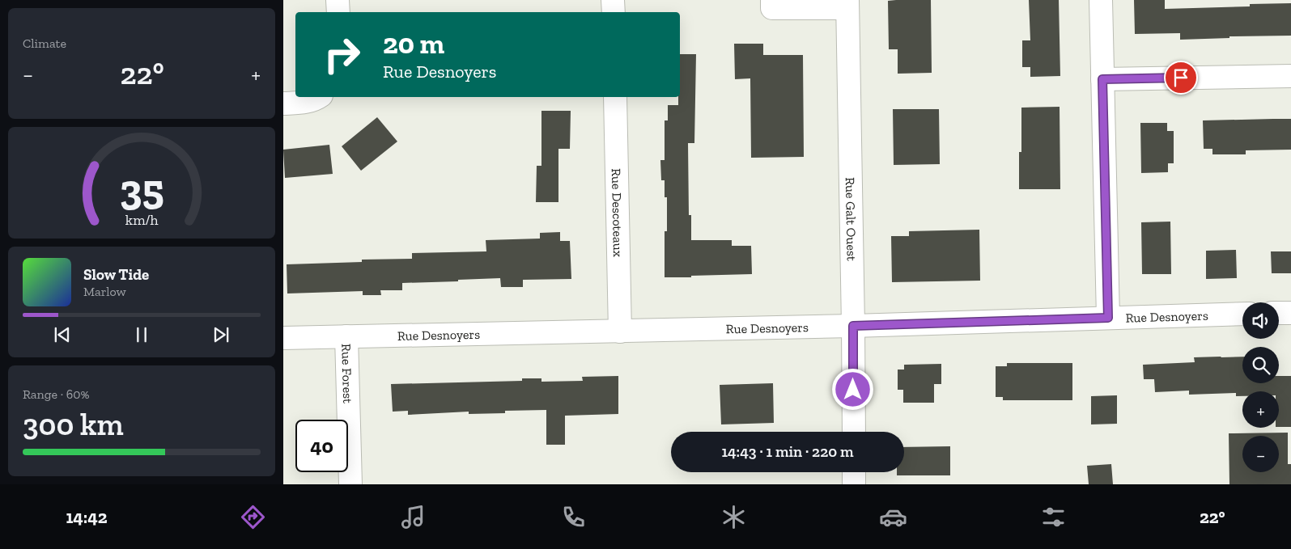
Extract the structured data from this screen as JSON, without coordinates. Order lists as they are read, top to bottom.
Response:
{
  "streets": {
    "street": [
      "Rue Descoteaux",
      "Rue Galt Ouest",
      "Rue Desnoyers",
      "Rue Forest"
    ]
  },
  "crossings": [
    ["Rue Descoteaux", "Rue Desnoyers"],
    ["Rue Galt Ouest", "Rue Desnoyers"],
    ["Rue Desnoyers", "Rue Forest"]
  ],
  "page": {
    "tile": [
      "Climate",
      ["Range · 60%", "300 km"]
    ],
    "turn": ["20 m", "Rue Desnoyers"],
    "heat": ["−", "22°", "+"],
    "song": ["Slow Tide", "Marlow"],
    "map_buttons": ["+", "−"],
    "limit": "40",
    "trip": "14:43 · 1 min · 220 m",
    "tabs": ["14:42", "22°"],
    "gauge": ["35", "km/h"]
  }
}
